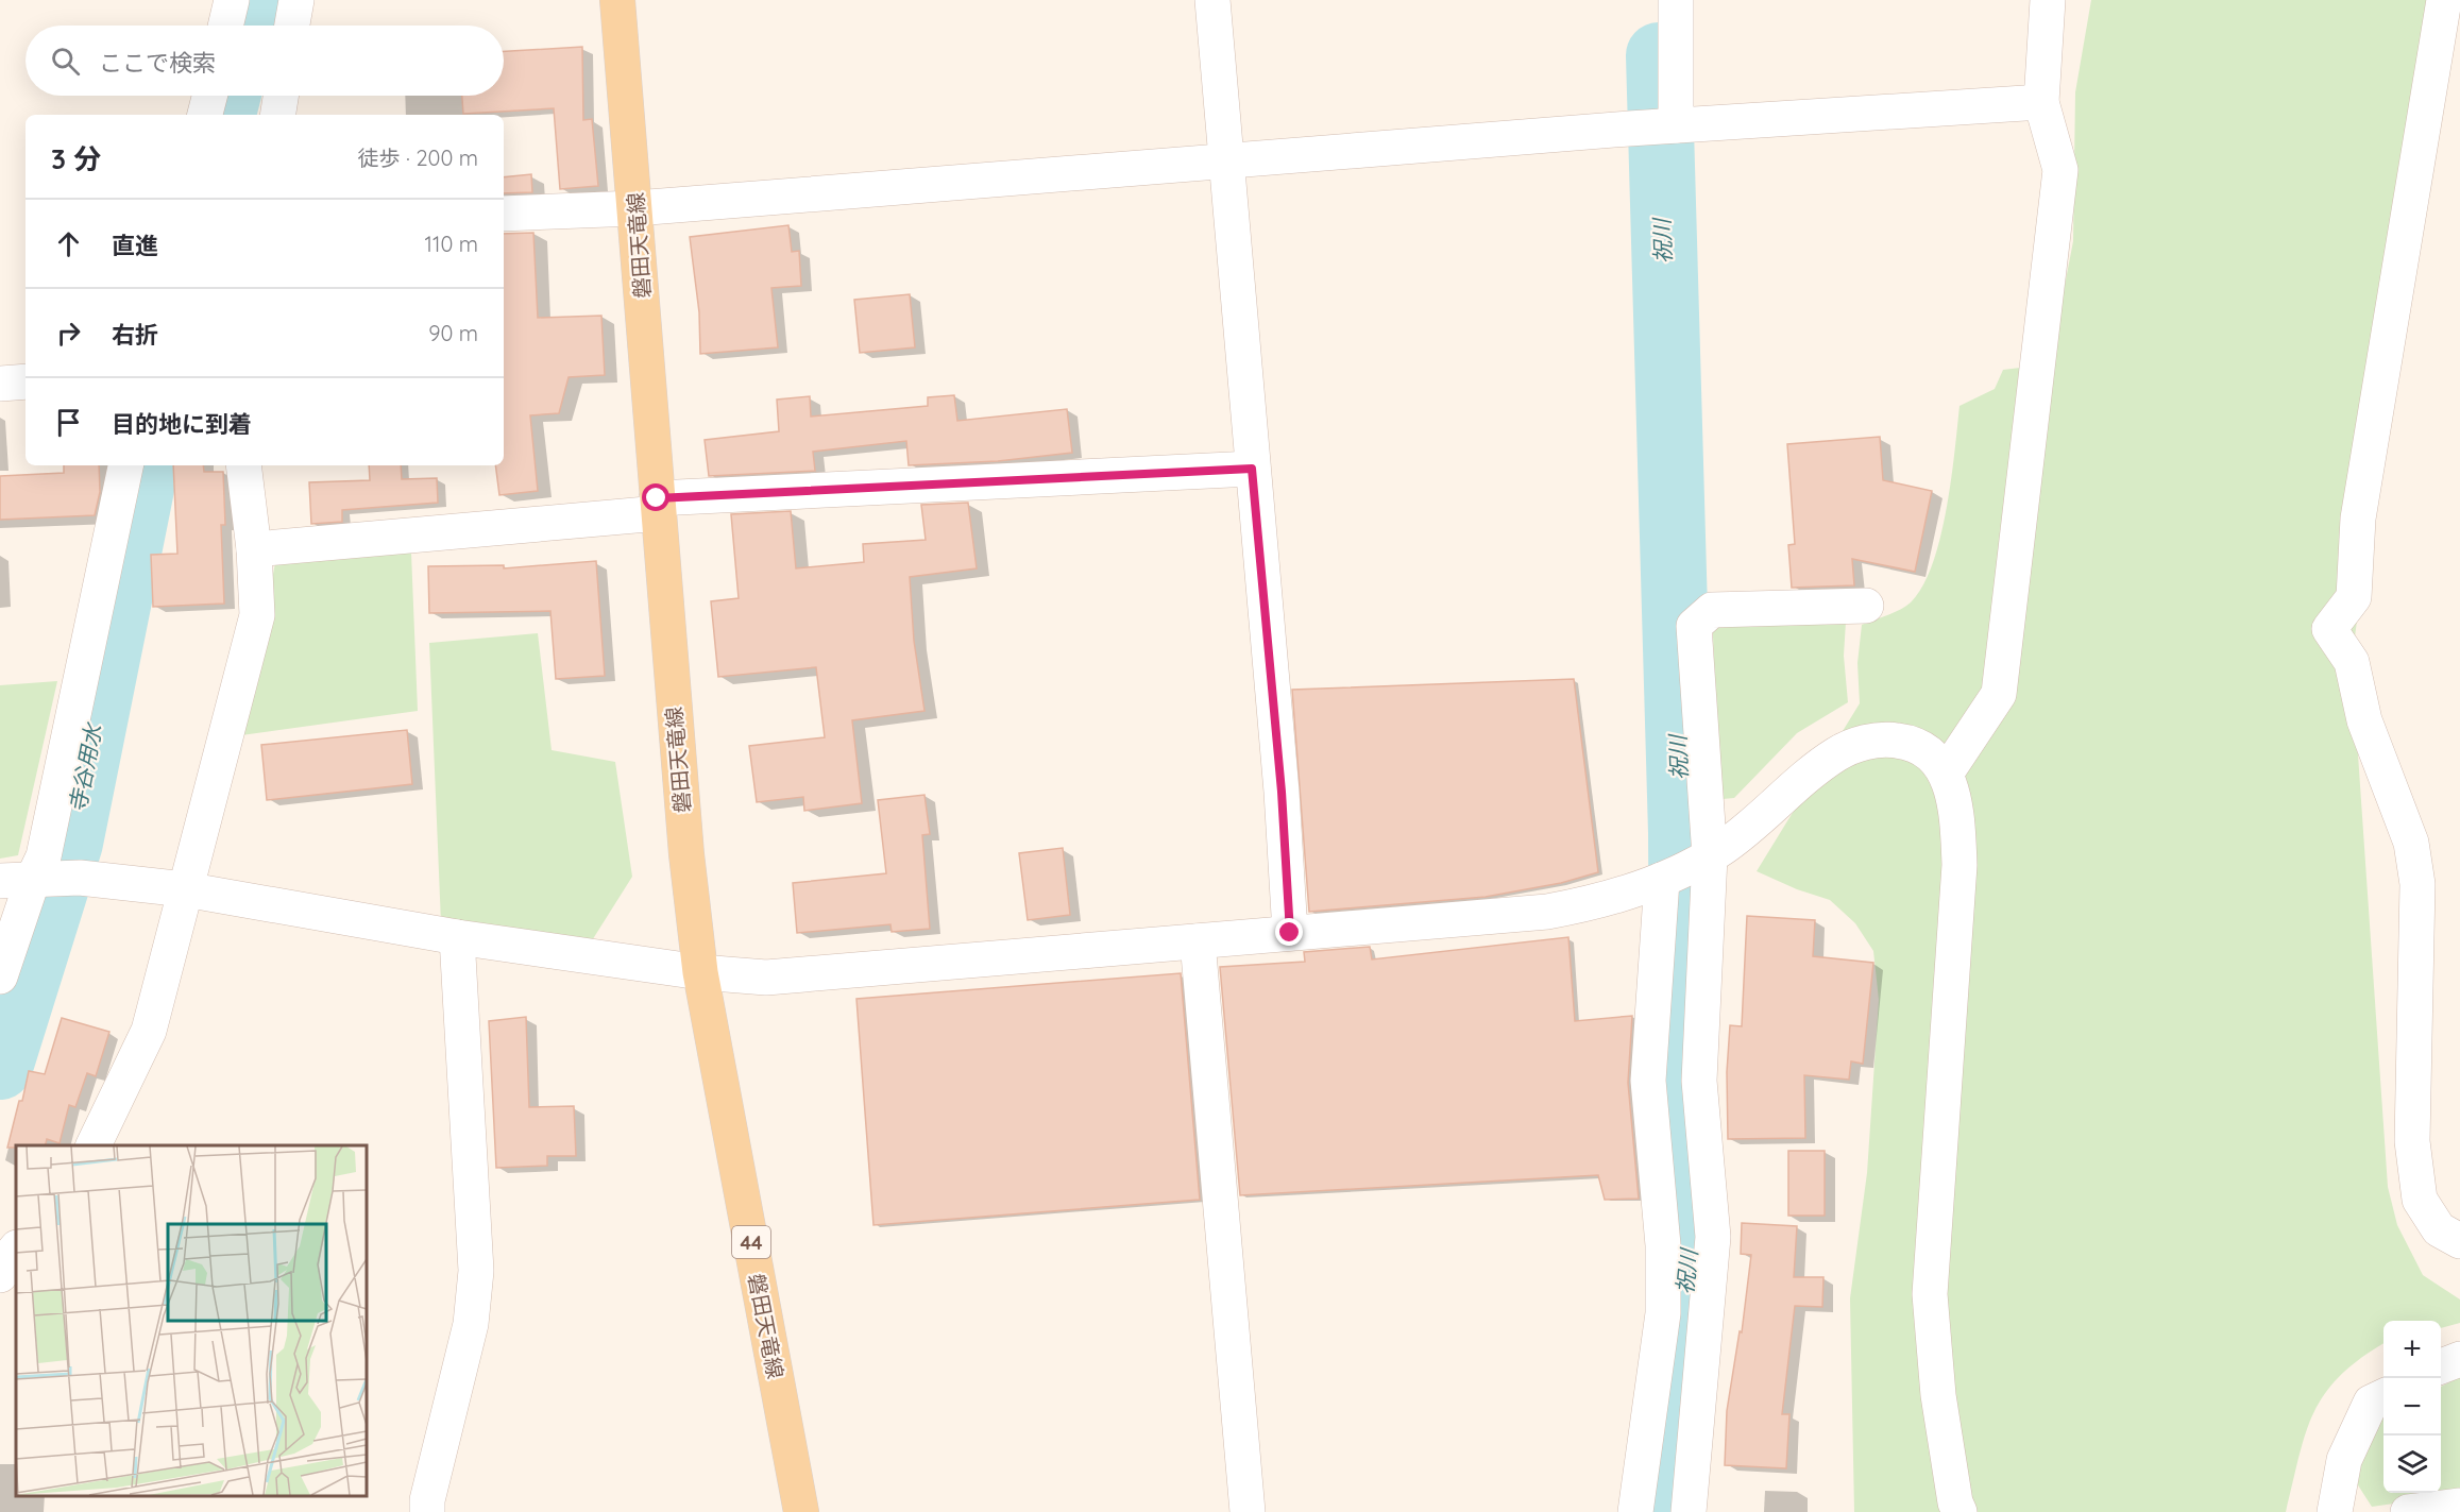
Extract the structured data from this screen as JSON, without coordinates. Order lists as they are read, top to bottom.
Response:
{
  "streets": {
    "main road": ["磐田天竜線", "44"]
  },
  "water": ["祝川", "寺谷用水"],
  "page": {
    "search": "ここで検索",
    "heading": ["3 分", "徒歩 · 200 m"],
    "list": [
      ["直進", "110 m"],
      ["右折", "90 m"],
      "目的地に到着"
    ],
    "map_buttons": ["+", "−"]
  }
}
